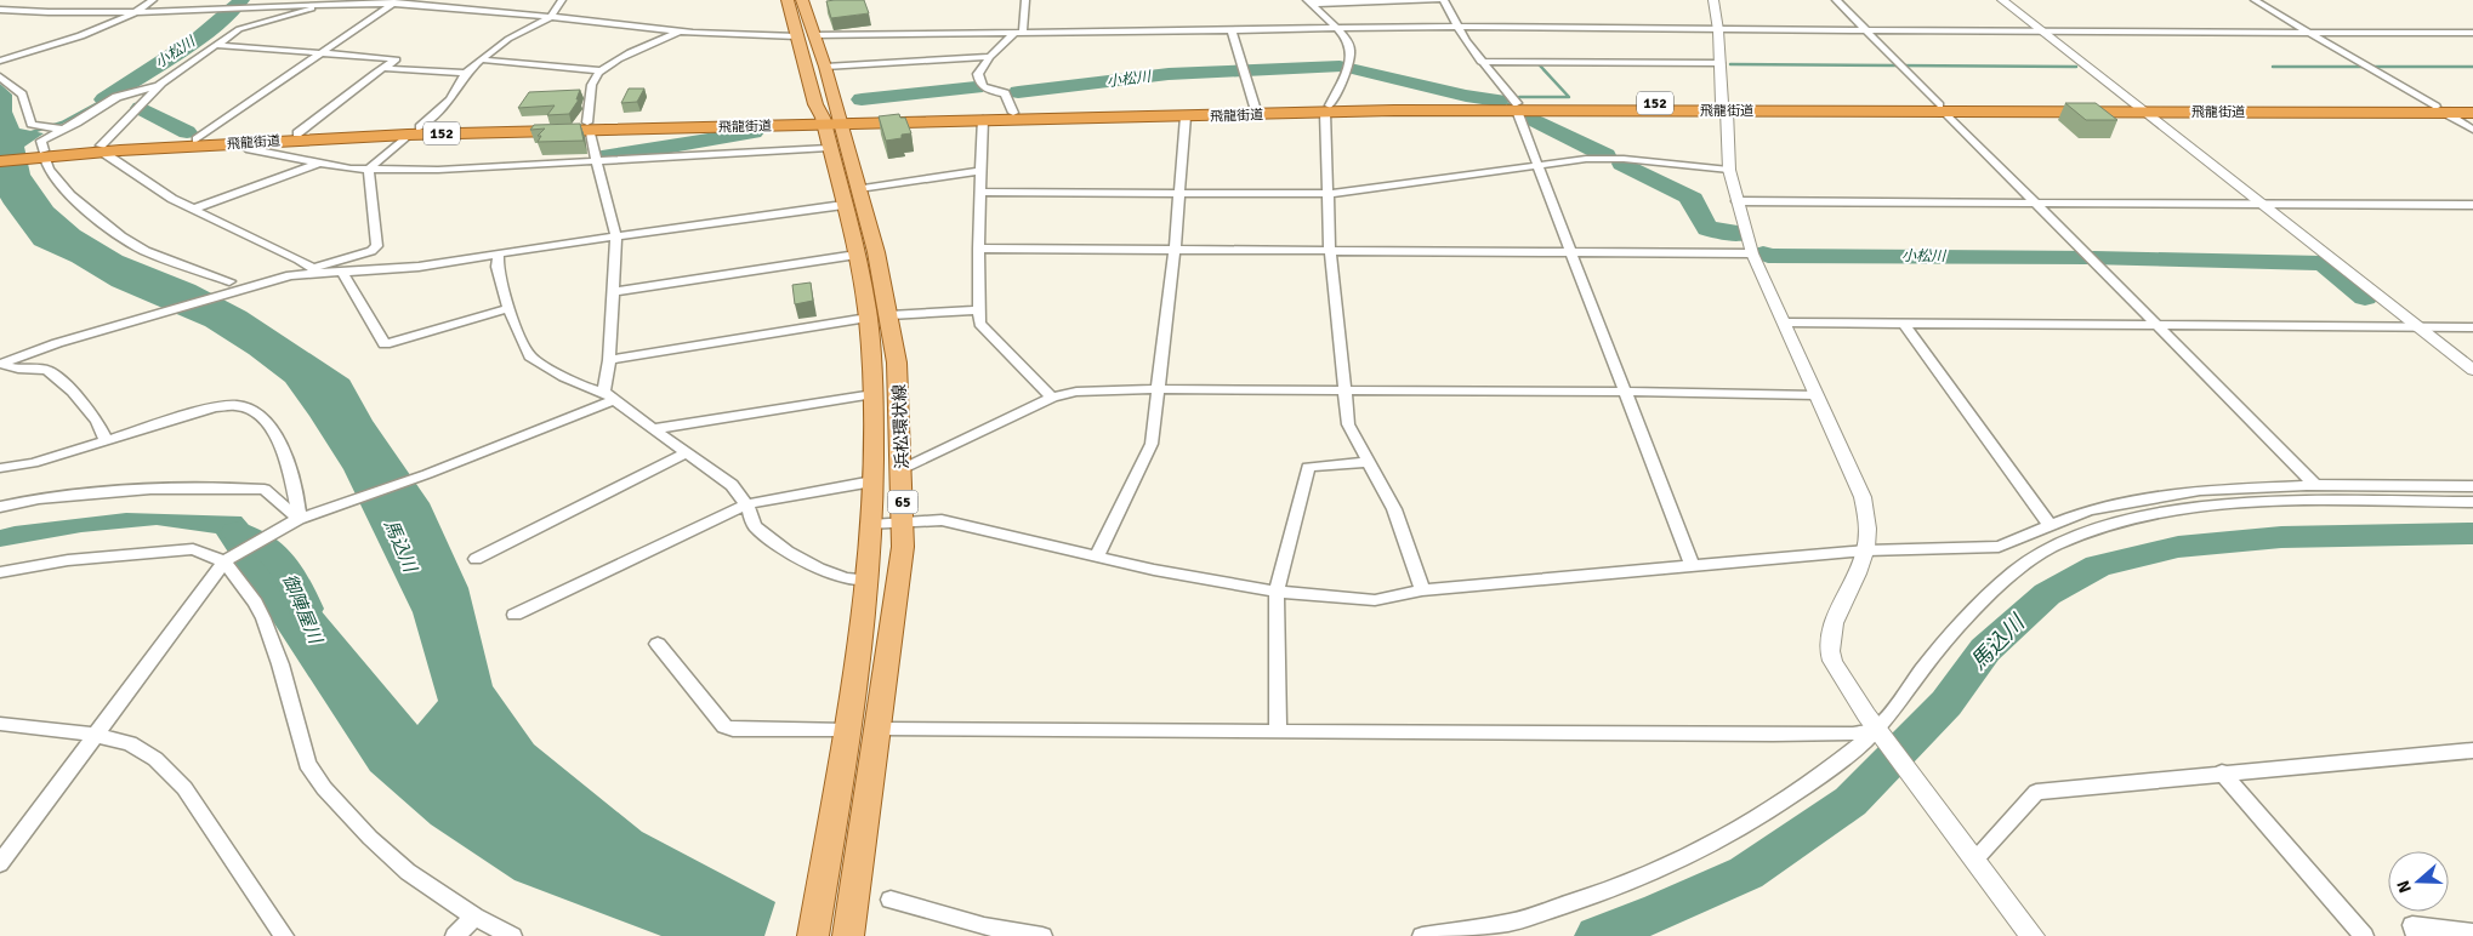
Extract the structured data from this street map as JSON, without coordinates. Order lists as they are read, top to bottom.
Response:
{
  "streets": {
    "highway": ["152", "飛龍街道"],
    "main road": ["浜松環状線", "65"]
  },
  "crossings": [
    ["飛龍街道", "浜松環状線"]
  ],
  "water": ["小松川", "馬込川", "御陣屋川"],
  "north": "left"
}
